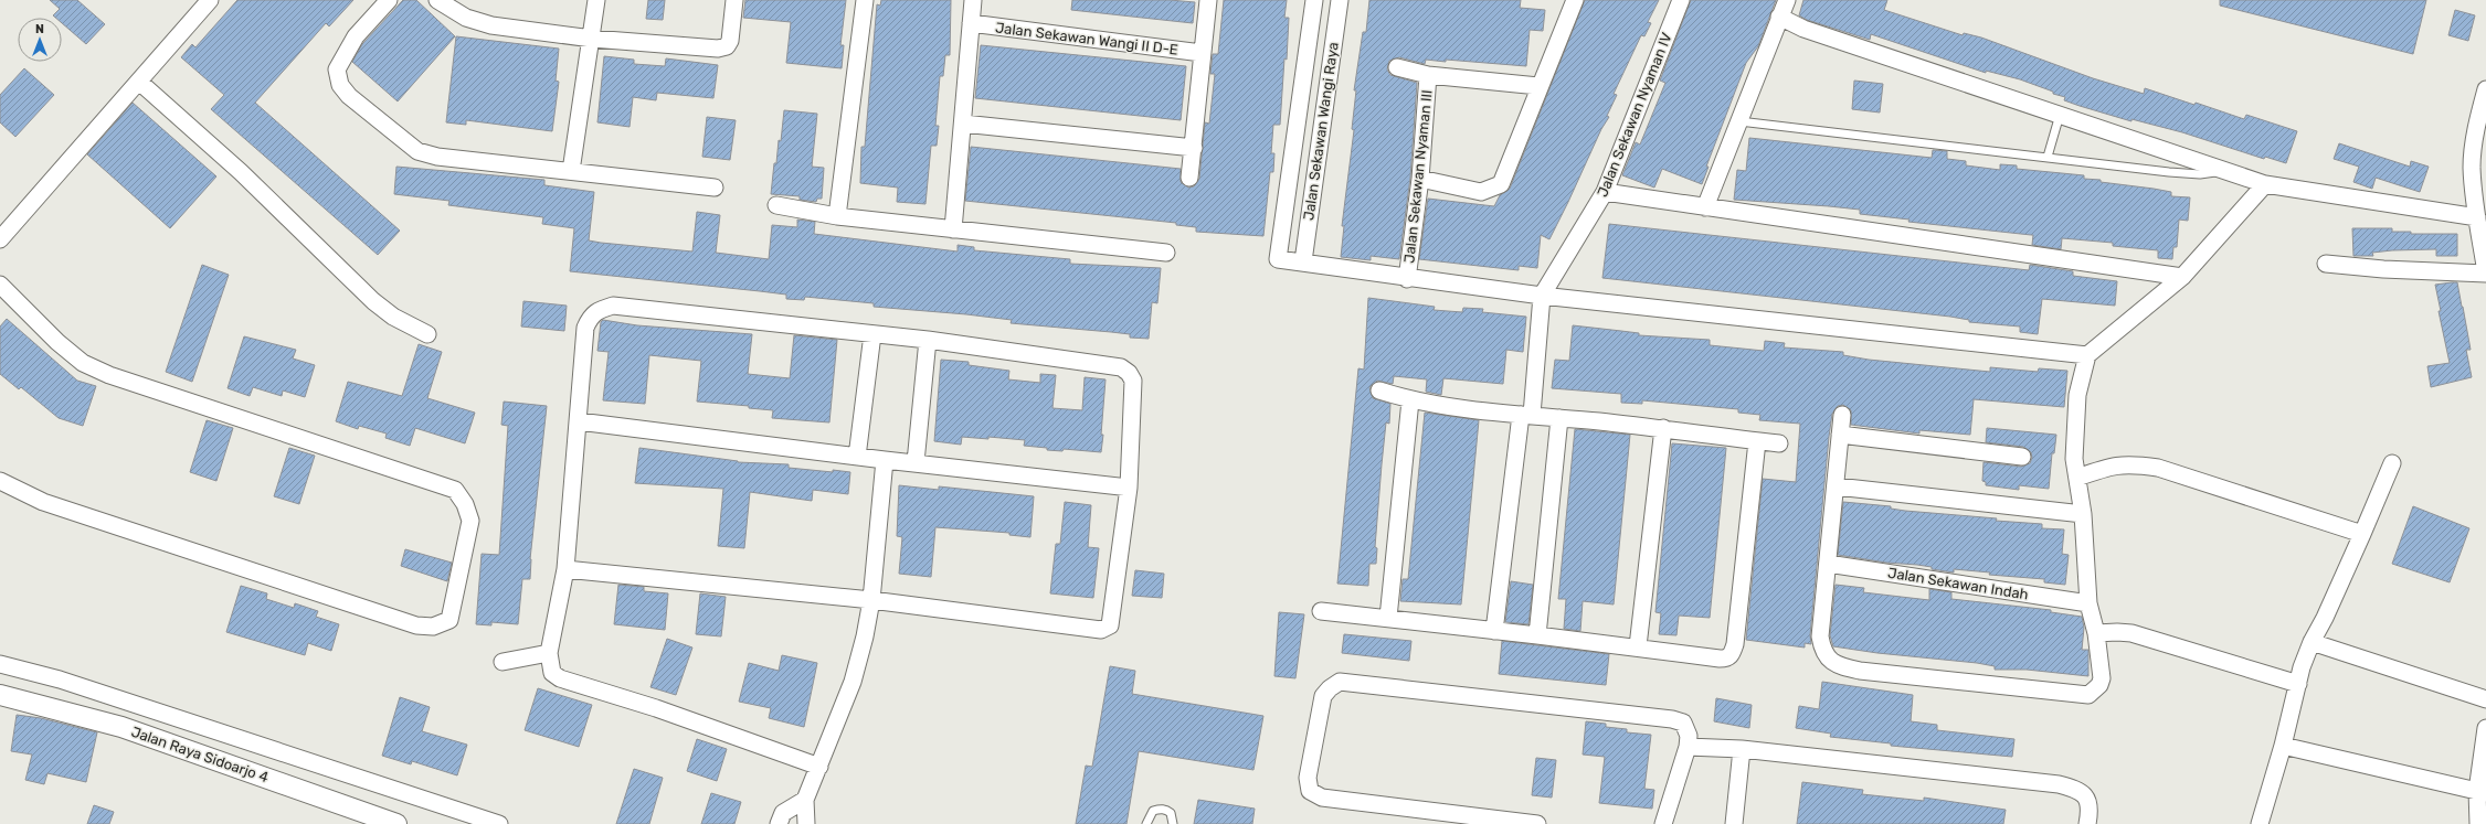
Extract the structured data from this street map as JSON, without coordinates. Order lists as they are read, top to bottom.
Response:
{
  "streets": {
    "street": [
      "Jalan Sekawan Wangi II D-E",
      "Jalan Sekawan Nyaman IV",
      "Jalan Sekawan Wangi Raya",
      "Jalan Sekawan Nyaman III",
      "Jalan Sekawan Indah",
      "Jalan Raya Sidoarjo 4"
    ]
  },
  "north": "top"
}
